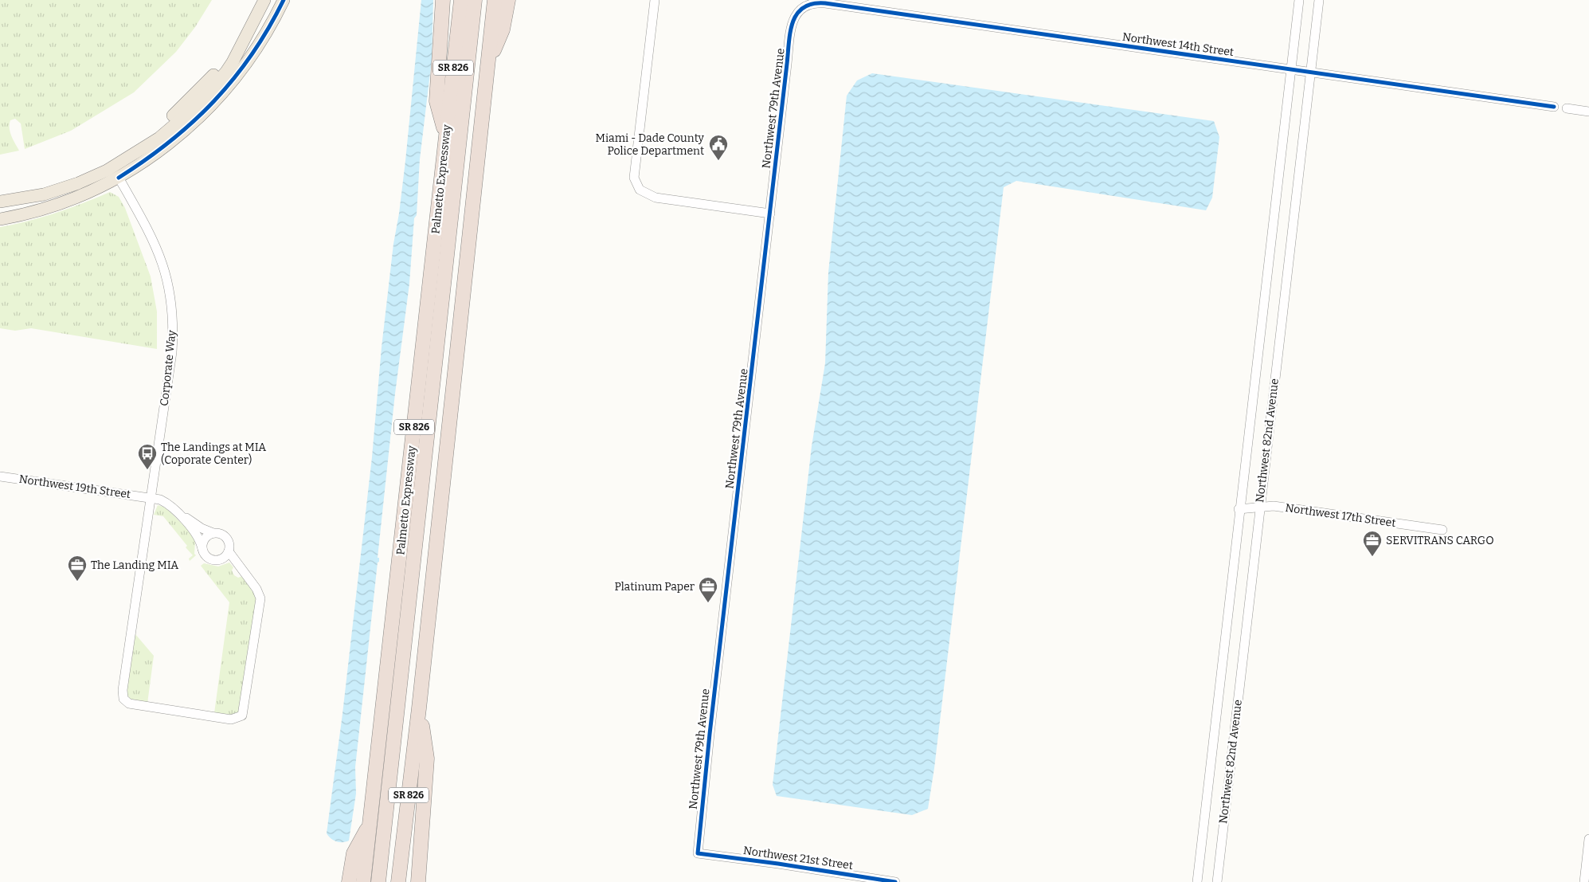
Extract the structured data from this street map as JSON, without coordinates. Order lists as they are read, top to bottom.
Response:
{
  "streets": {
    "highway": ["SR 826", "Palmetto Expressway"],
    "street": [
      "Northwest 14th Street",
      "Northwest 79th Avenue",
      "Corporate Way",
      "Northwest 82nd Avenue",
      "Northwest 19th Street",
      "Northwest 17th Street",
      "Northwest 21st Street"
    ]
  },
  "crossings": [
    ["Northwest 14th Street", "Northwest 79th Avenue"],
    ["Northwest 14th Street", "Northwest 82nd Avenue"],
    ["Northwest 79th Avenue", "Northwest 21st Street"],
    ["Corporate Way", "Northwest 19th Street"],
    ["Northwest 82nd Avenue", "Northwest 17th Street"]
  ],
  "places": {
    "public building": ["Miami - Dade County Police Department"],
    "bus stop": ["The Landings at MIA (Coporate Center)"],
    "office": ["SERVITRANS CARGO", "The Landing MIA", "Platinum Paper"]
  }
}
